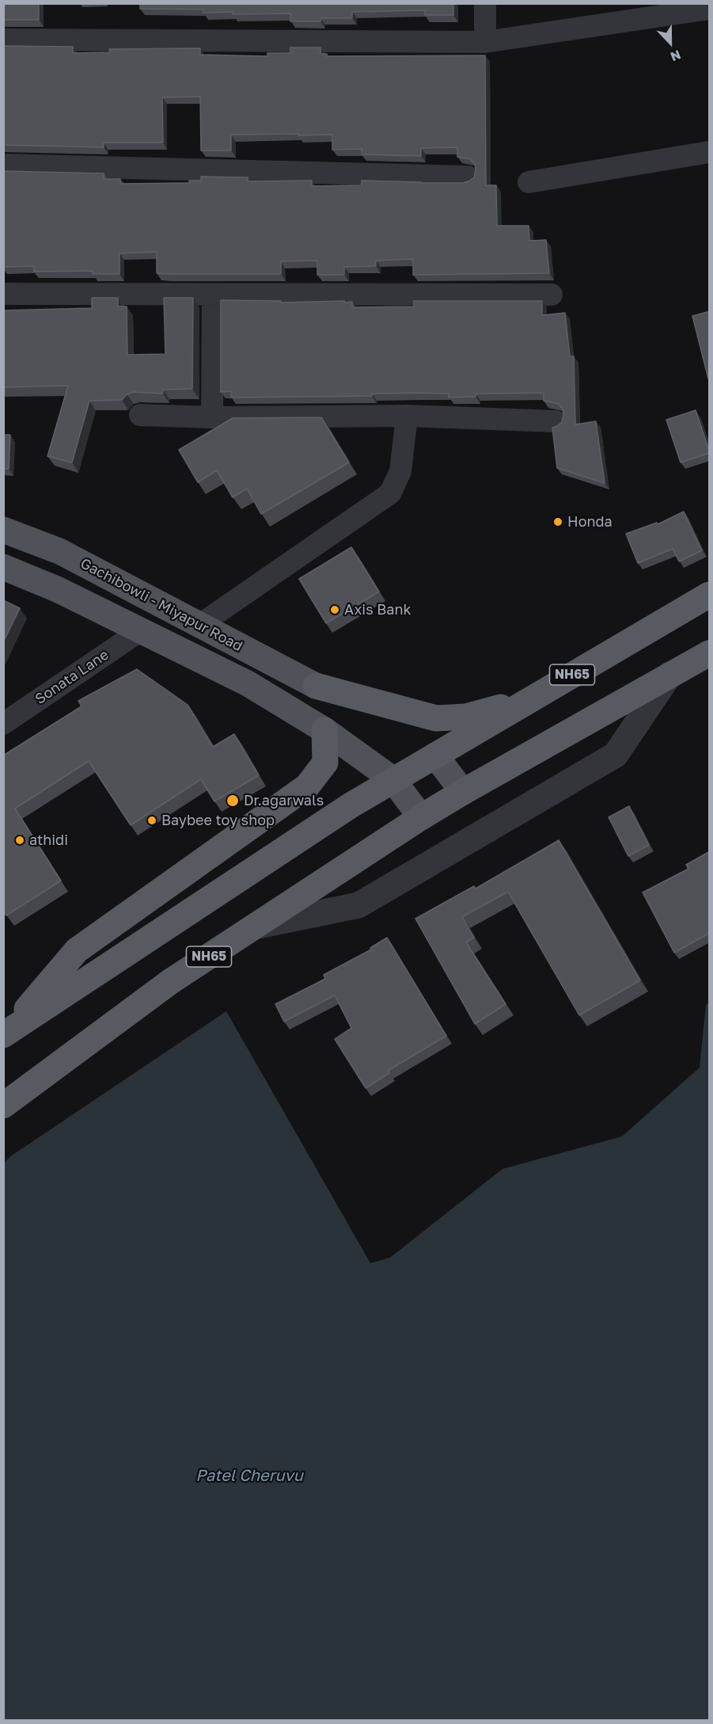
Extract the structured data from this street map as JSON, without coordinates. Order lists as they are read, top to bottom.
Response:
{
  "streets": {
    "highway": ["NH65"],
    "main road": ["Gachibowli - Miyapur Road"],
    "street": ["Sonata Lane"]
  },
  "water": ["Patel Cheruvu"],
  "places": [
    "Honda",
    "Axis Bank",
    "Dr.agarwals",
    "Baybee toy shop",
    "athidi"
  ],
  "north": "bottom"
}
